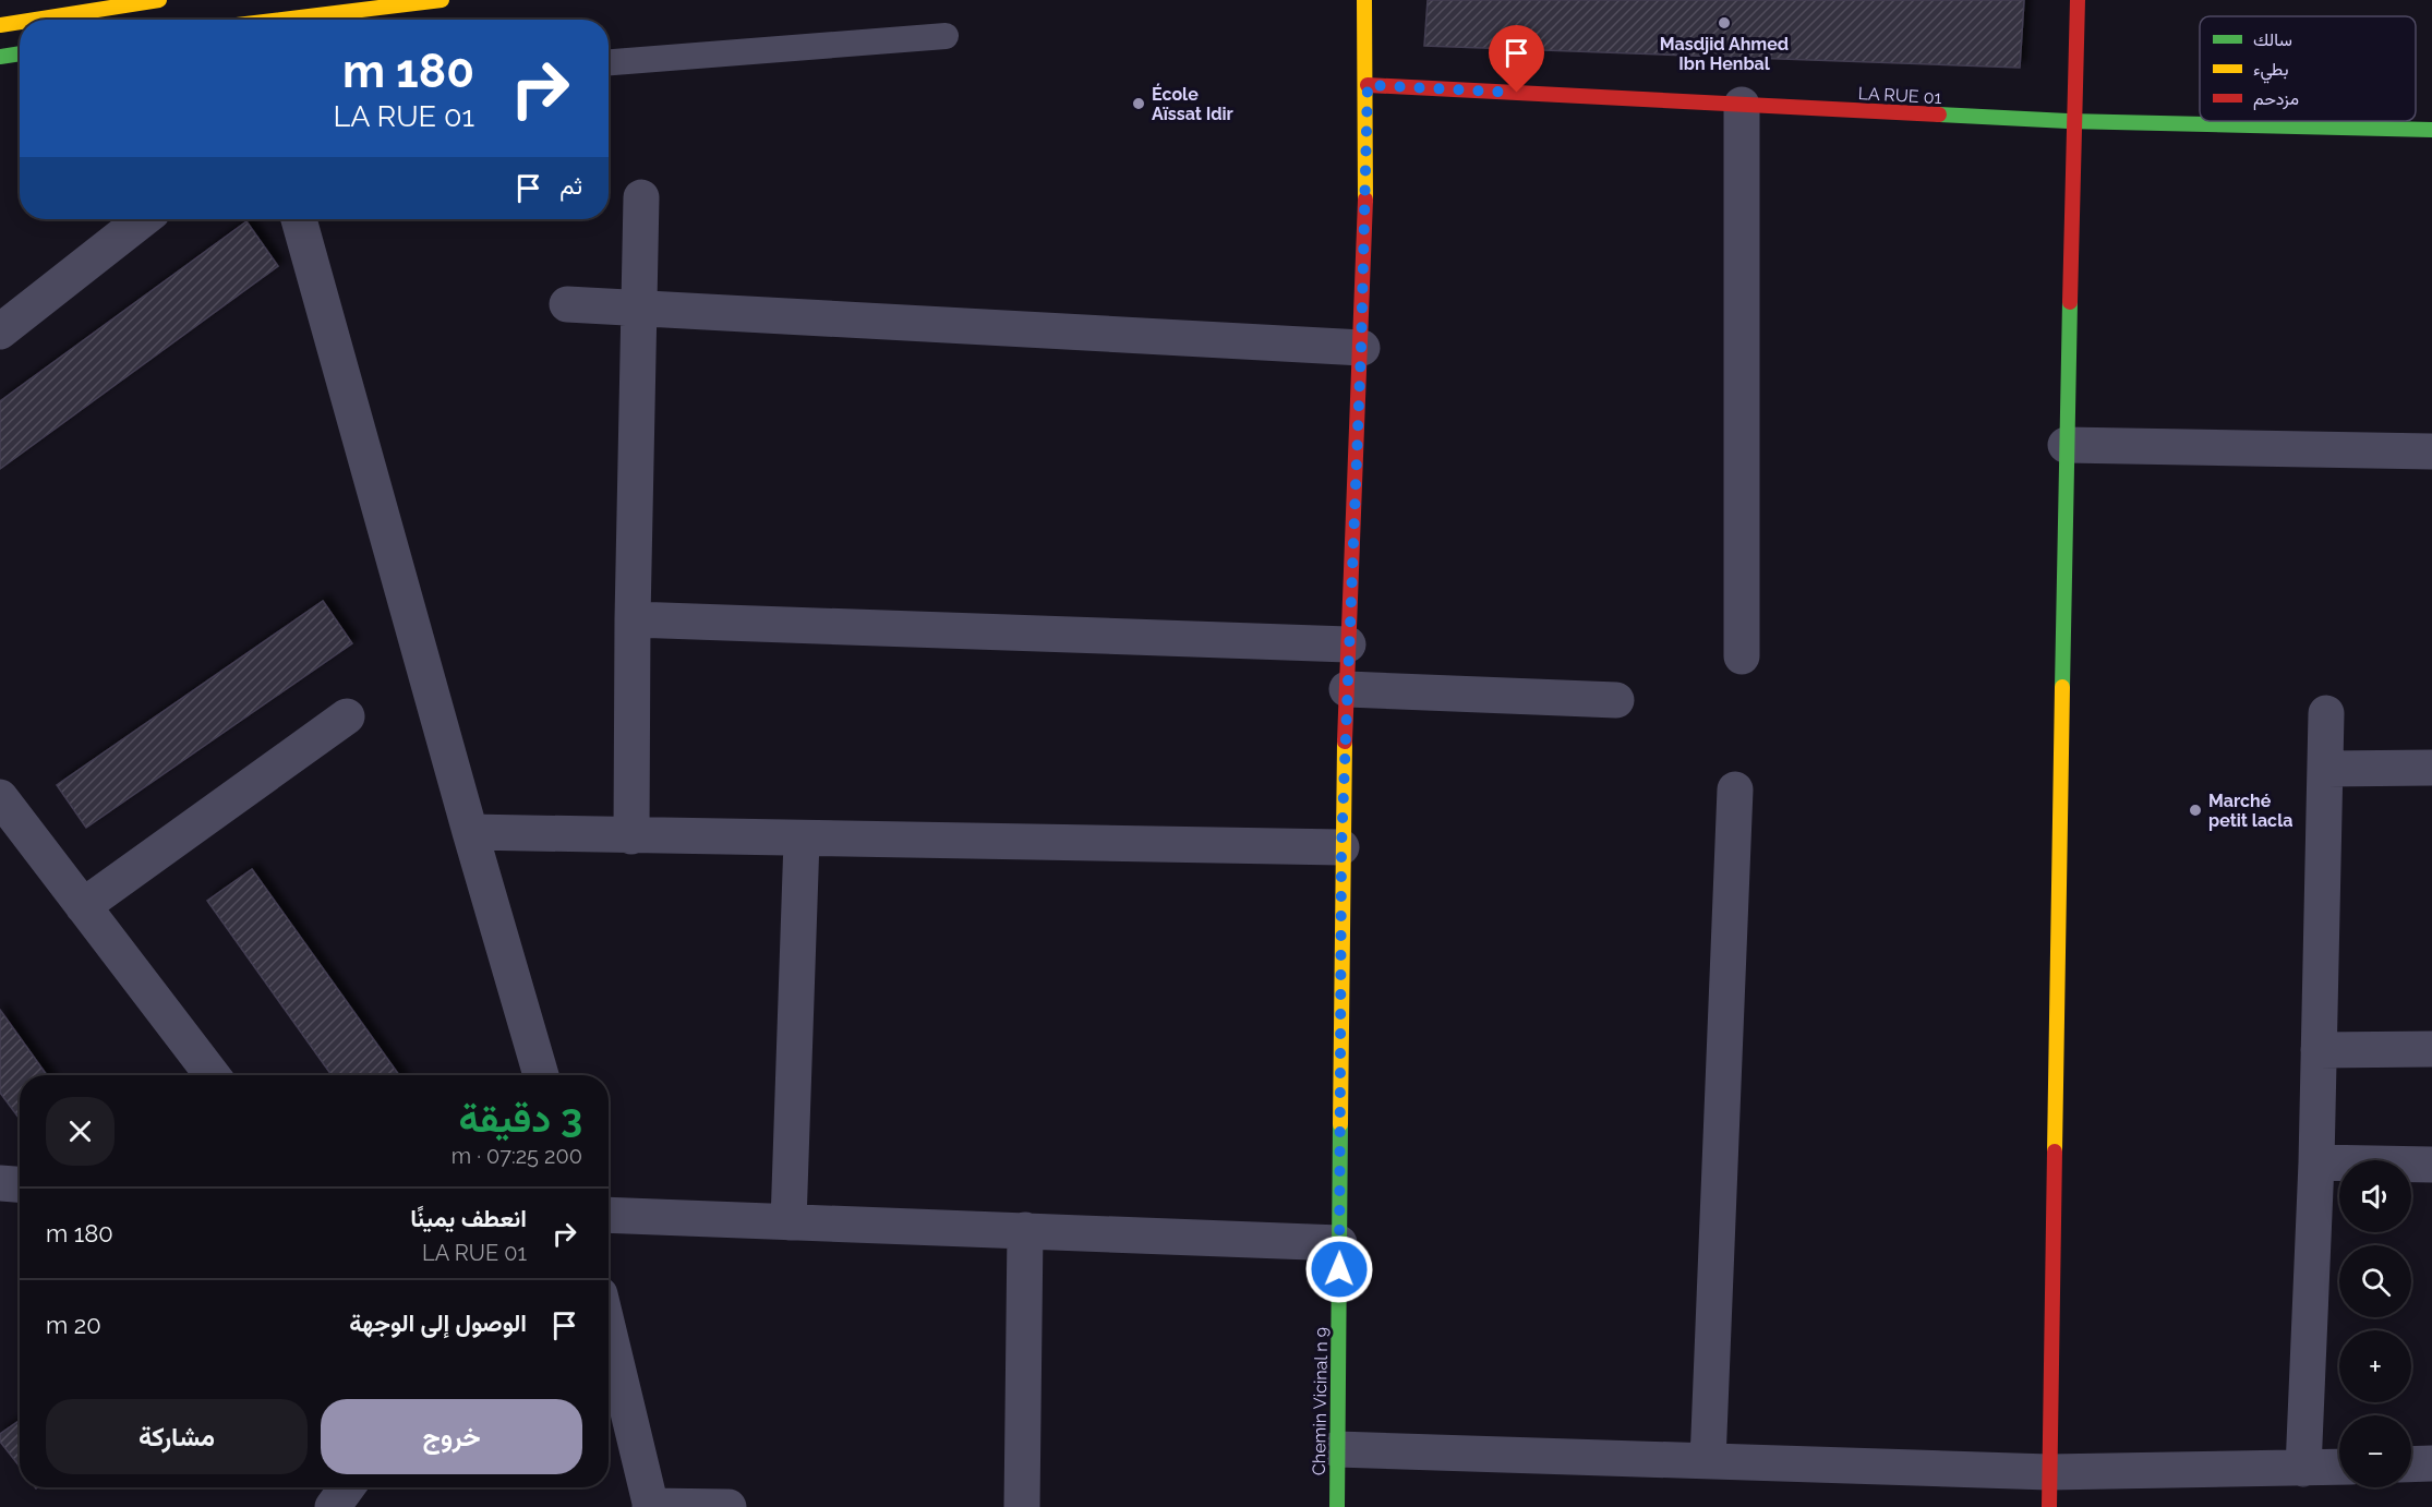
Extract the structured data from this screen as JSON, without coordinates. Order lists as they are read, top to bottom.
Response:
{
  "streets": {
    "street": ["LA RUE 01", "Chemin Vicinal n 9"]
  },
  "crossings": [
    ["LA RUE 01", "Chemin Vicinal n 9"]
  ],
  "places": ["Masdjid Ahmed Ibn Henbal", "École Aïssat Idir", "Marché petit lacla"],
  "legend": ["سالك", "بطيء", "مزدحم"],
  "page": {
    "turn": ["180 m", "LA RUE 01"],
    "then": "ثم",
    "heading": ["3 دقيقة", "200 m · 07:25"],
    "map_buttons": ["+", "−"],
    "list": [
      {
        "name": "انعطف يمينًا",
        "note": "LA RUE 01",
        "value": "180 m"
      },
      {
        "name": "الوصول إلى الوجهة",
        "value": "20 m"
      }
    ],
    "buttons": ["خروج", "مشاركة"]
  }
}
